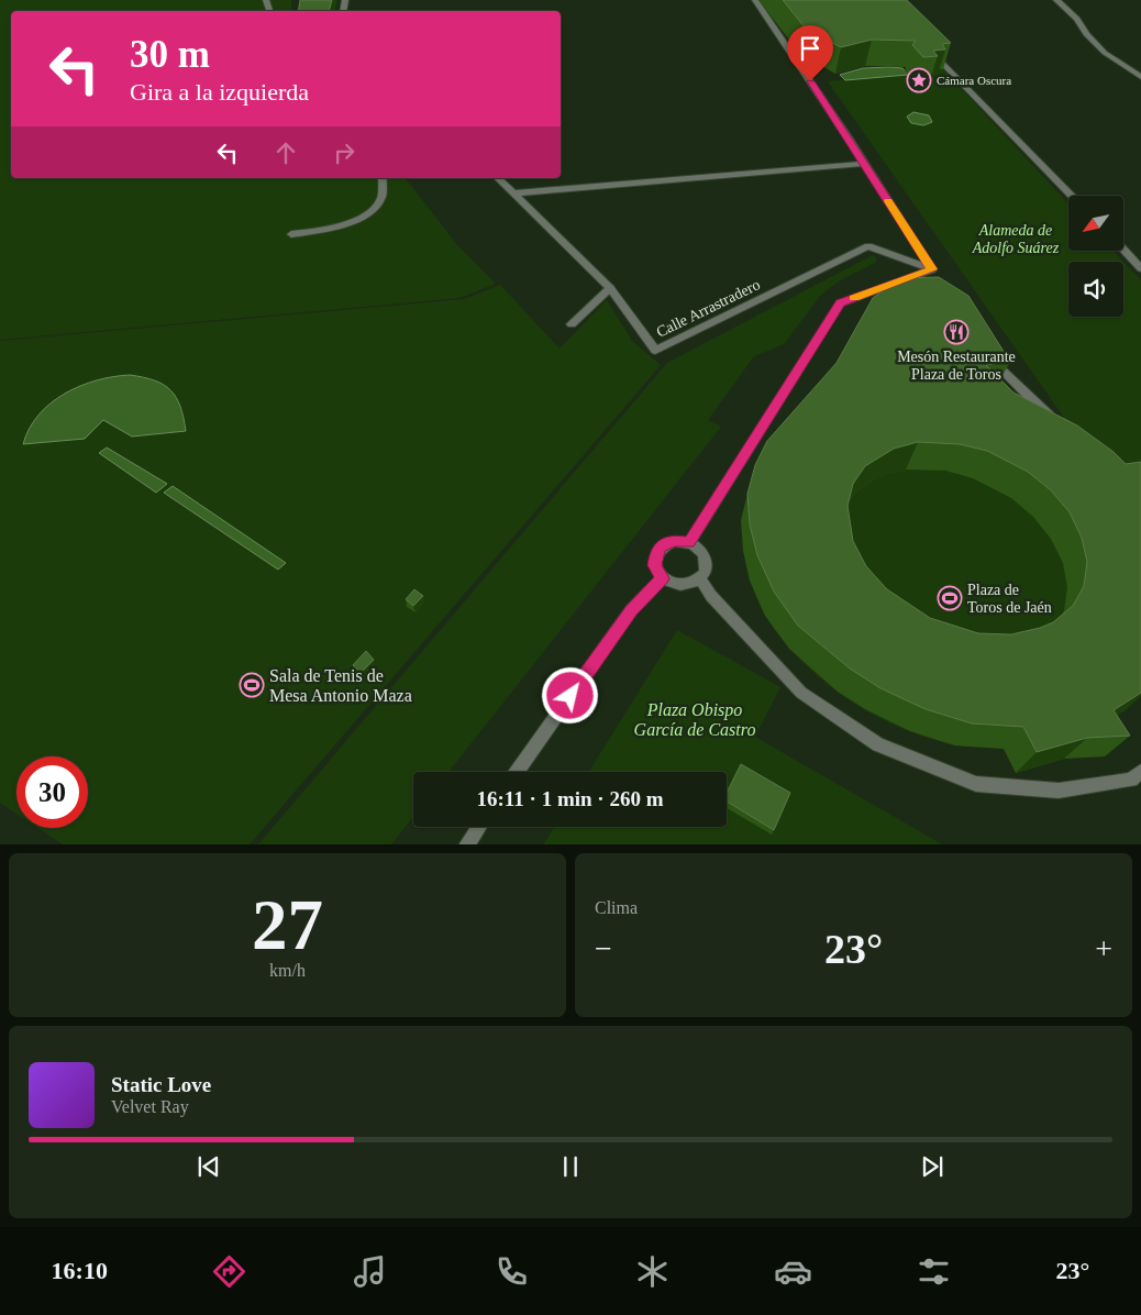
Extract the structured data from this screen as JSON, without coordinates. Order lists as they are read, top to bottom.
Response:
{
  "streets": {
    "street": ["Calle Arrastradero"]
  },
  "parks": ["Alameda de Adolfo Suárez", "Plaza Obispo García de Castro"],
  "places": {
    "place": ["Cámara Oscura"],
    "restaurant": ["Mesón Restaurante Plaza de Toros"],
    "sports": ["Plaza de Toros de Jaén", "Sala de Tenis de Mesa Antonio Maza"]
  },
  "north": "bottom left",
  "page": {
    "turn": ["30 m", "Gira a la izquierda"],
    "limit": "30",
    "trip": "16:11 · 1 min · 260 m",
    "tile": [
      ["27", "km/h"],
      "Clima"
    ],
    "heat": ["−", "23°", "+"],
    "song": ["Static Love", "Velvet Ray"],
    "tabs": ["16:10", "23°"]
  }
}
